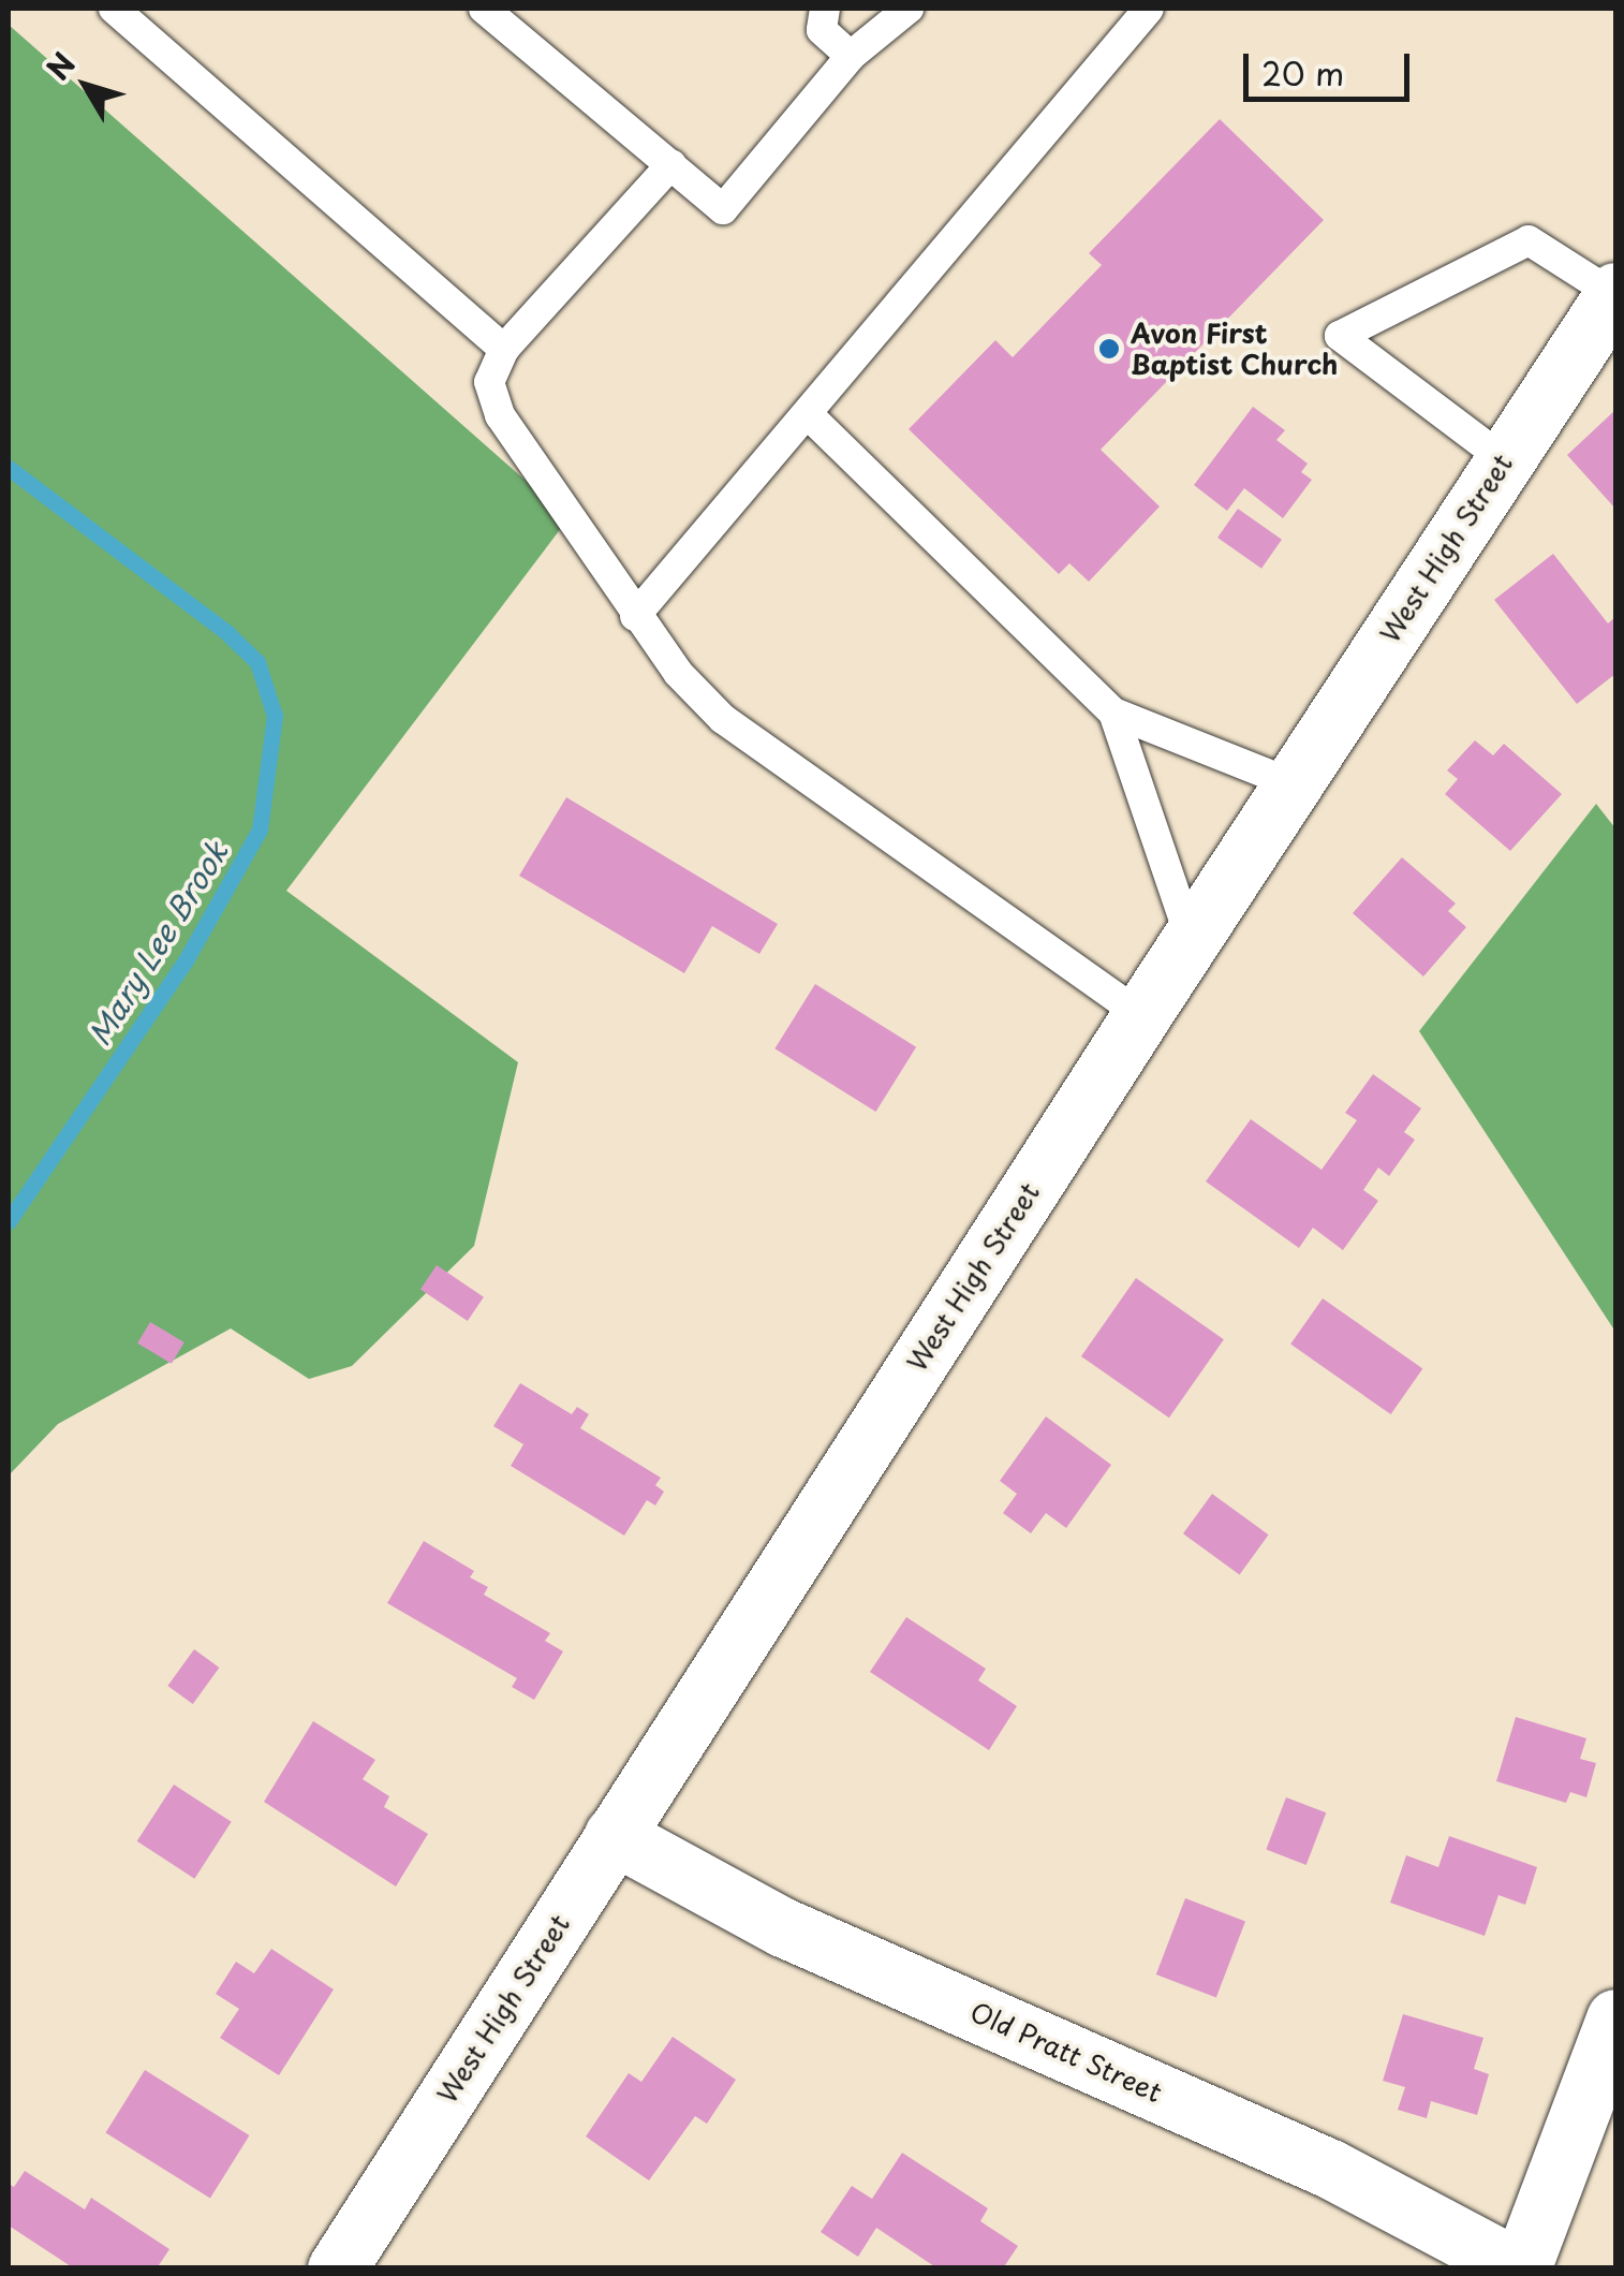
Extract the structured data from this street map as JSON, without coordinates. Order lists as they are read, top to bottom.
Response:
{
  "streets": {
    "main road": ["West High Street", "Old Pratt Street"]
  },
  "crossings": [
    ["West High Street", "Old Pratt Street"]
  ],
  "water": ["Mary Lee Brook"],
  "places": ["Avon First Baptist Church"],
  "scale_bar": "20 m",
  "north": "top left"
}
